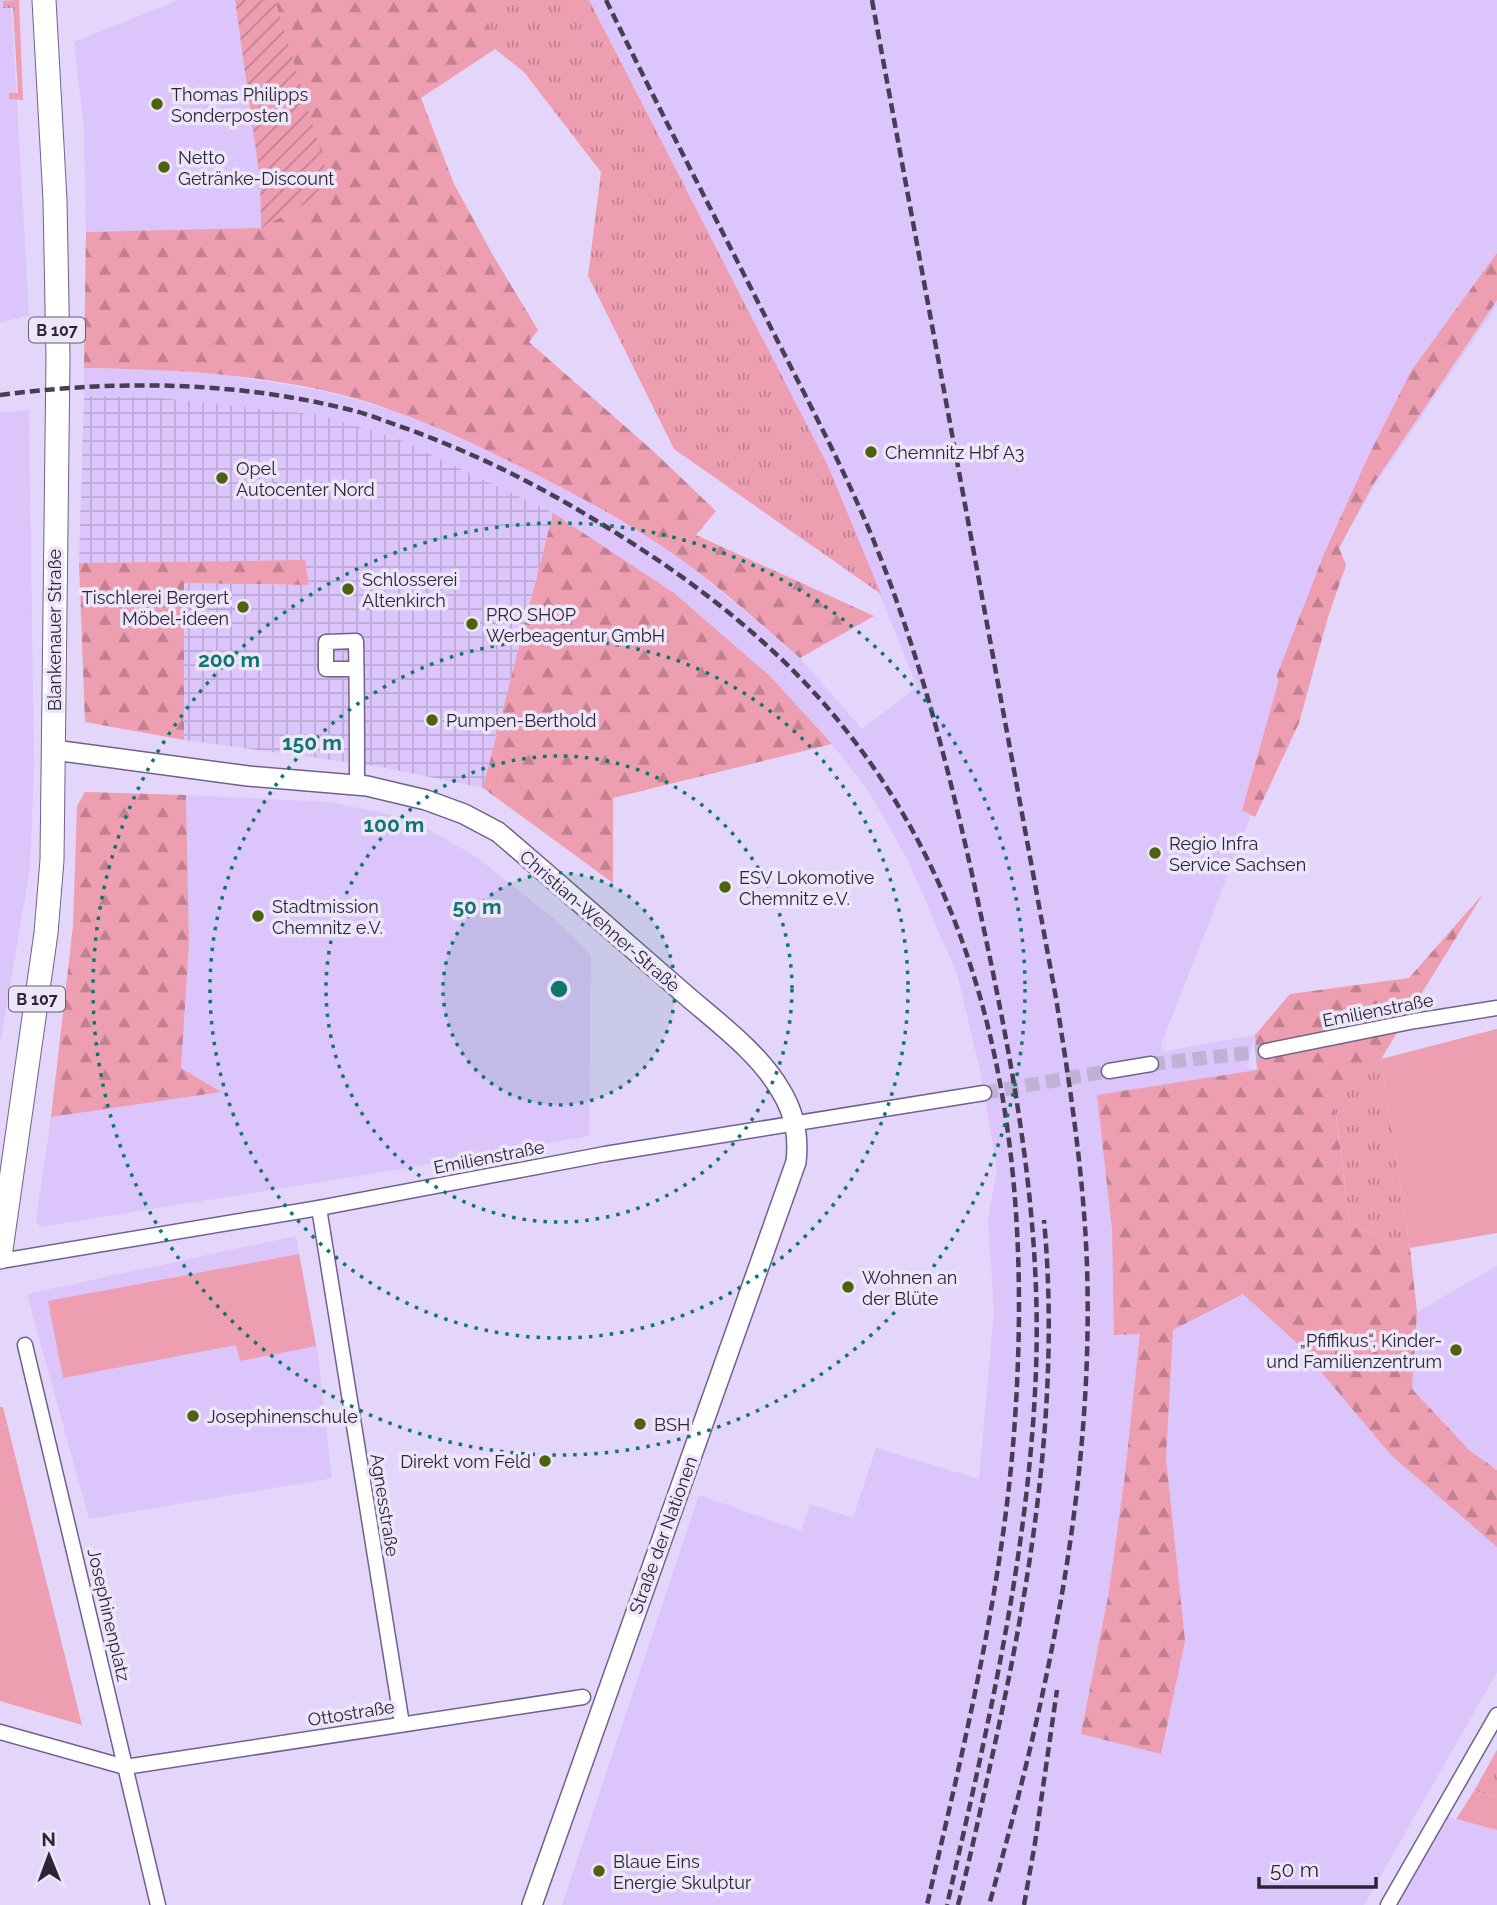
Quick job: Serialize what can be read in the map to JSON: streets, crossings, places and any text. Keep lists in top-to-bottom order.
{
  "streets": {
    "main road": [
      "B 107",
      "Blankenauer Straße",
      "Christian-Wehner-Straße",
      "Straße der Nationen"
    ],
    "street": [
      "Emilienstraße",
      "Agnesstraße",
      "Josephinenplatz",
      "Ottostraße"
    ]
  },
  "crossings": [
    ["Blankenauer Straße", "Christian-Wehner-Straße"],
    ["Blankenauer Straße", "Emilienstraße"],
    ["Christian-Wehner-Straße", "Emilienstraße"],
    ["Christian-Wehner-Straße", "Straße der Nationen"],
    ["Emilienstraße", "Agnesstraße"],
    ["Emilienstraße", "Straße der Nationen"],
    ["Agnesstraße", "Ottostraße"],
    ["Josephinenplatz", "Ottostraße"]
  ],
  "places": [
    "Thomas Philipps Sonderposten",
    "Netto Getränke-Discount",
    "Chemnitz Hbf A3",
    "Opel Autocenter Nord",
    "Schlosserei Altenkirch",
    "Tischlerei Bergert Möbel-ideen",
    "PRO SHOP Werbeagentur GmbH",
    "Pumpen-Berthold",
    "Regio Infra Service Sachsen",
    "ESV Lokomotive Chemnitz e.V.",
    "Stadtmission Chemnitz e.V.",
    "Wohnen an der Blüte",
    "„Pfiffikus“, Kinder- und Familienzentrum",
    "Josephinenschule",
    "BSH",
    "Direkt vom Feld",
    "Blaue Eins Energie Skulptur"
  ],
  "scale_bar": "50 m",
  "north": "top",
  "rings": [
    "200 m",
    "150 m",
    "100 m",
    "50 m"
  ]
}
